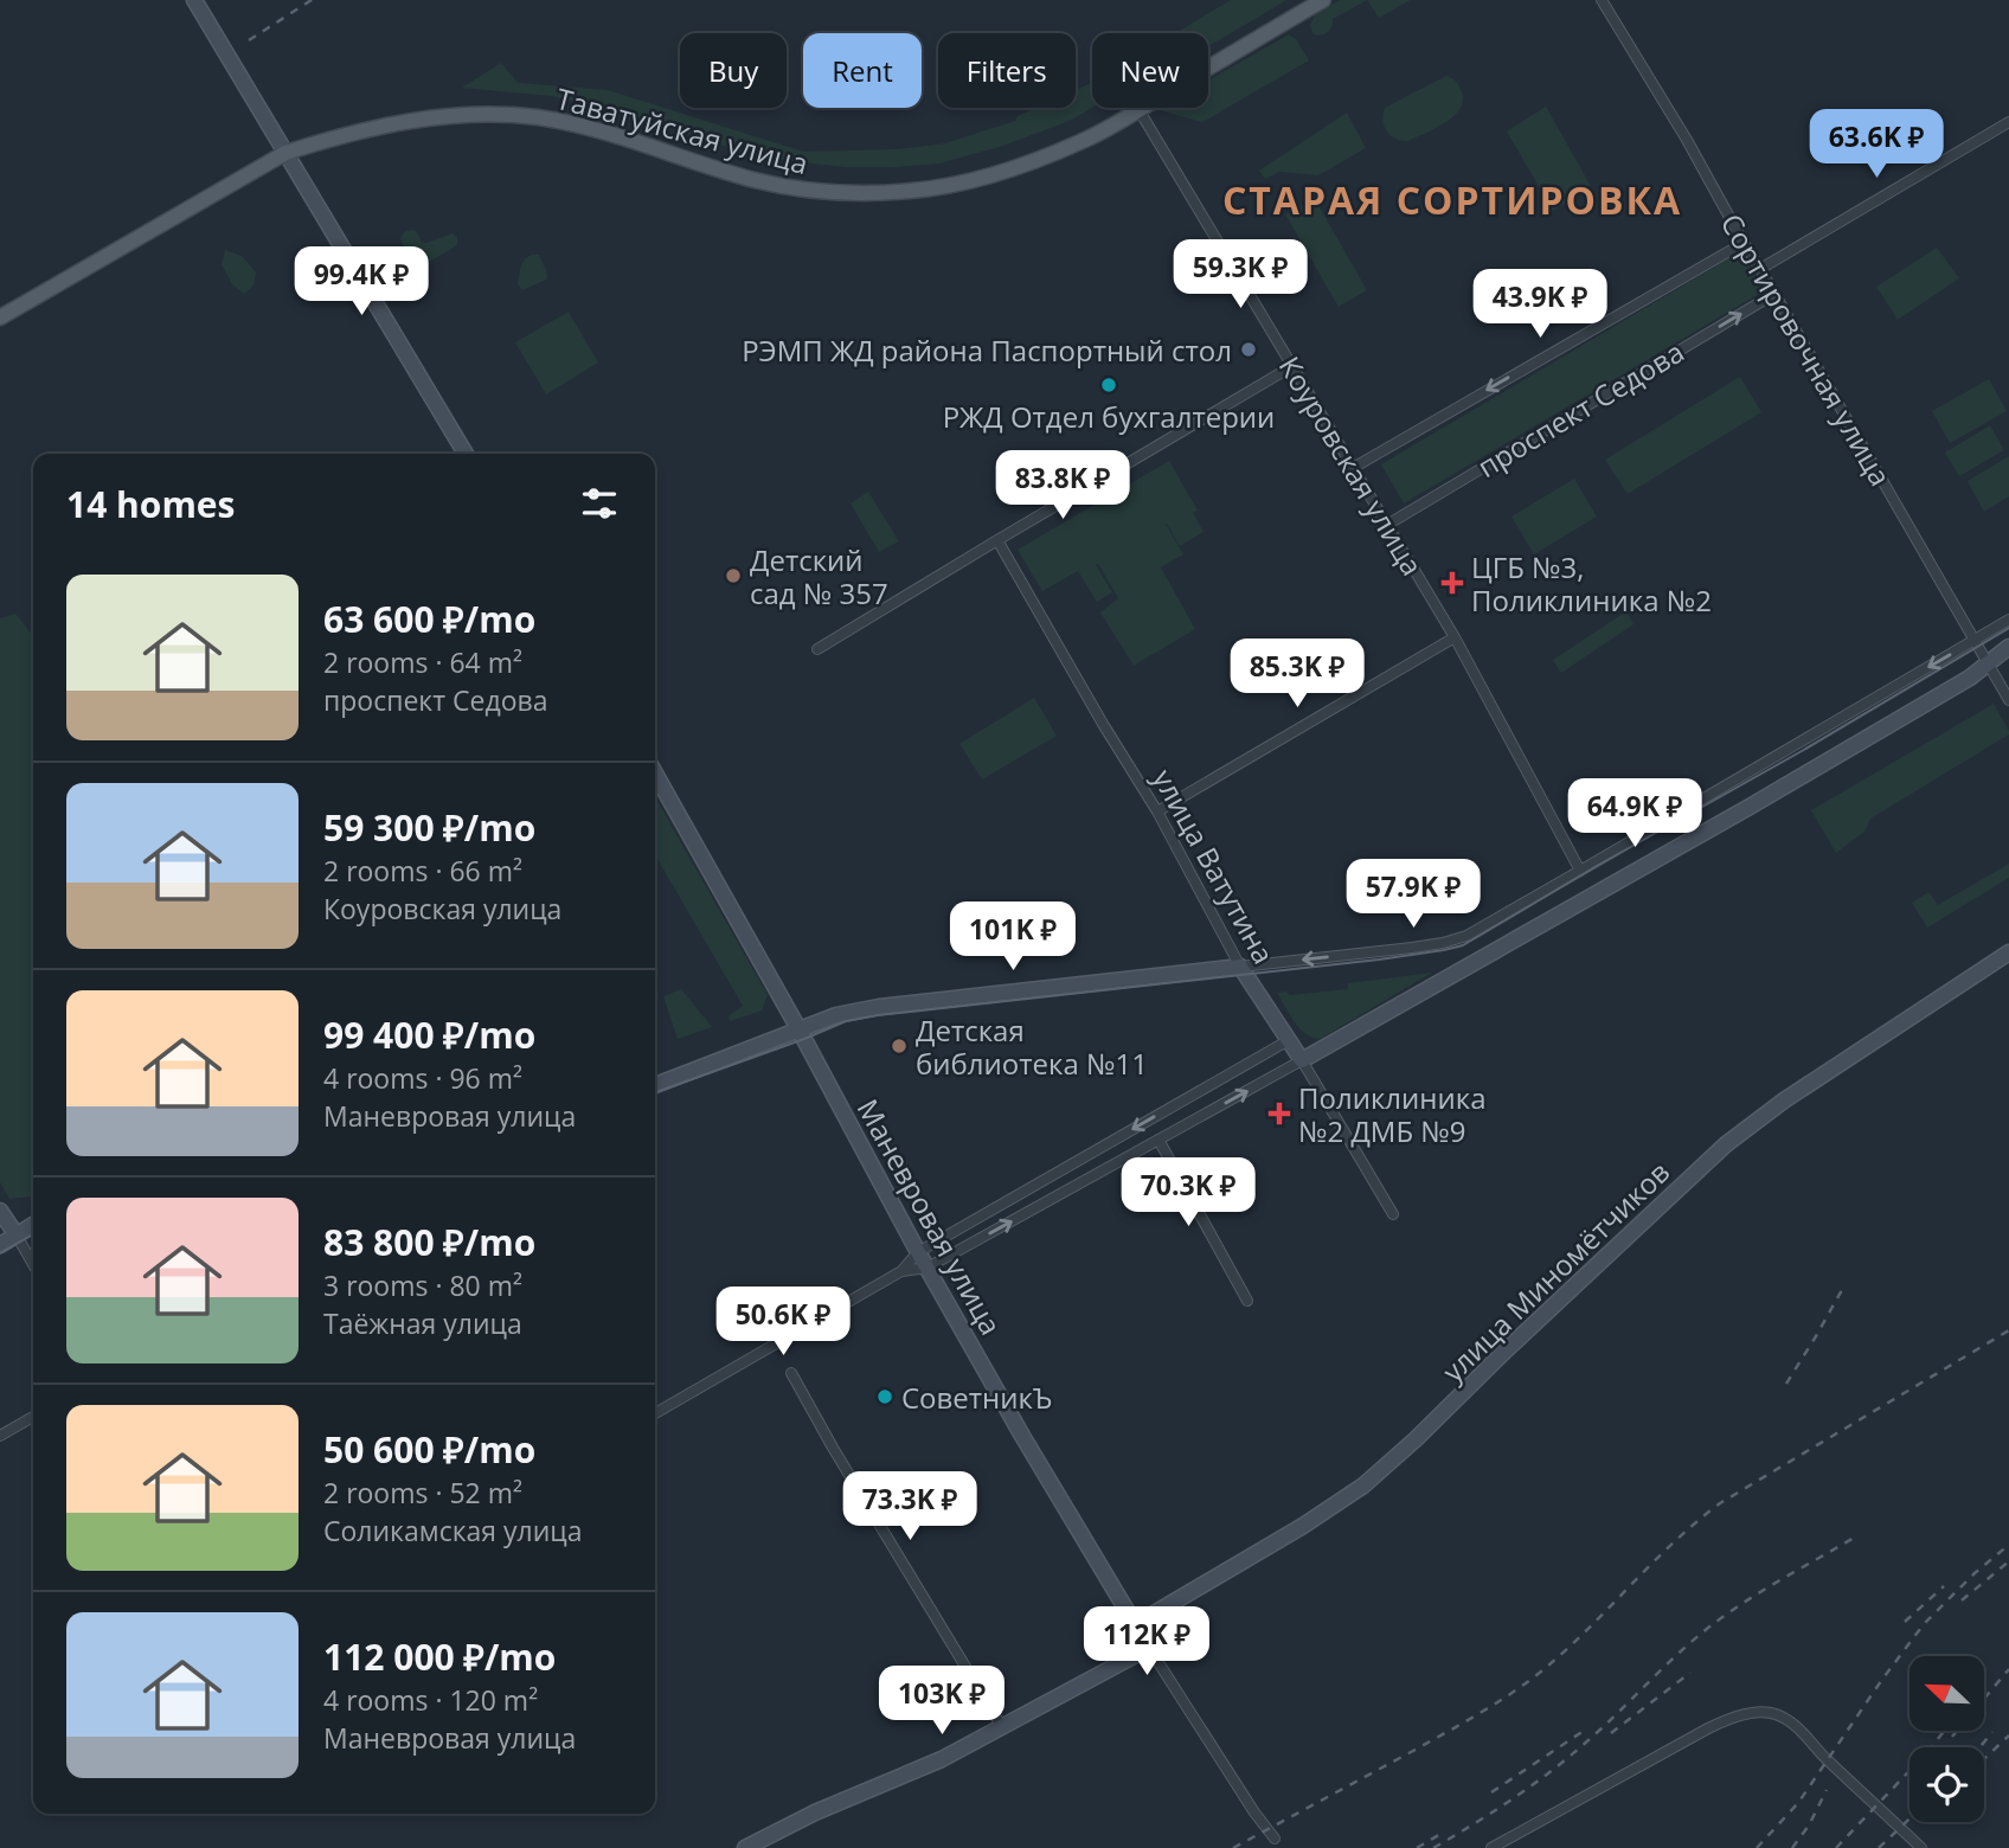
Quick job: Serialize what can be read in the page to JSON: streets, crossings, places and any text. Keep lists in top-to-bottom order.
{
  "streets": {
    "main road": ["Таватуйская улица"],
    "street": [
      "Сортировочная улица",
      "проспект Седова",
      "Коуровская улица",
      "улица Ватутина",
      "Маневровая улица",
      "улица Миномётчиков"
    ]
  },
  "crossings": [
    ["Таватуйская улица", "Коуровская улица"],
    ["Сортировочная улица", "проспект Седова"],
    ["проспект Седова", "Коуровская улица"],
    ["Маневровая улица", "улица Миномётчиков"]
  ],
  "districts": ["СТАРАЯ СОРТИРОВКА"],
  "places": {
    "other": [
      "РЭМП ЖД района Паспортный стол",
      "РЖД Отдел бухгалтерии",
      "Детский сад № 357",
      "Детская библиотека №11",
      "СоветникЪ"
    ],
    "health": ["ЦГБ №3, Поликлиника №2", "Поликлиника №2 ДМБ №9"]
  },
  "north": "top left",
  "page": {
    "chip": [
      "Buy",
      "Rent",
      "Filters",
      "New"
    ],
    "price": [
      "63.6K ₽",
      "59.3K ₽",
      "99.4K ₽",
      "43.9K ₽",
      "83.8K ₽",
      "85.3K ₽",
      "64.9K ₽",
      "57.9K ₽",
      "101K ₽",
      "70.3K ₽",
      "50.6K ₽",
      "73.3K ₽",
      "112K ₽",
      "103K ₽"
    ],
    "heading": "14 homes",
    "list": [
      {
        "name": "63 600 ₽/mo",
        "note": "2 rooms · 64 m² · проспект Седова"
      },
      {
        "name": "59 300 ₽/mo",
        "note": "2 rooms · 66 m² · Коуровская улица"
      },
      {
        "name": "99 400 ₽/mo",
        "note": "4 rooms · 96 m² · Маневровая улица"
      },
      {
        "name": "83 800 ₽/mo",
        "note": "3 rooms · 80 m² · Таёжная улица"
      },
      {
        "name": "50 600 ₽/mo",
        "note": "2 rooms · 52 m² · Соликамская улица"
      },
      {
        "name": "112 000 ₽/mo",
        "note": "4 rooms · 120 m² · Маневровая улица"
      }
    ]
  }
}
